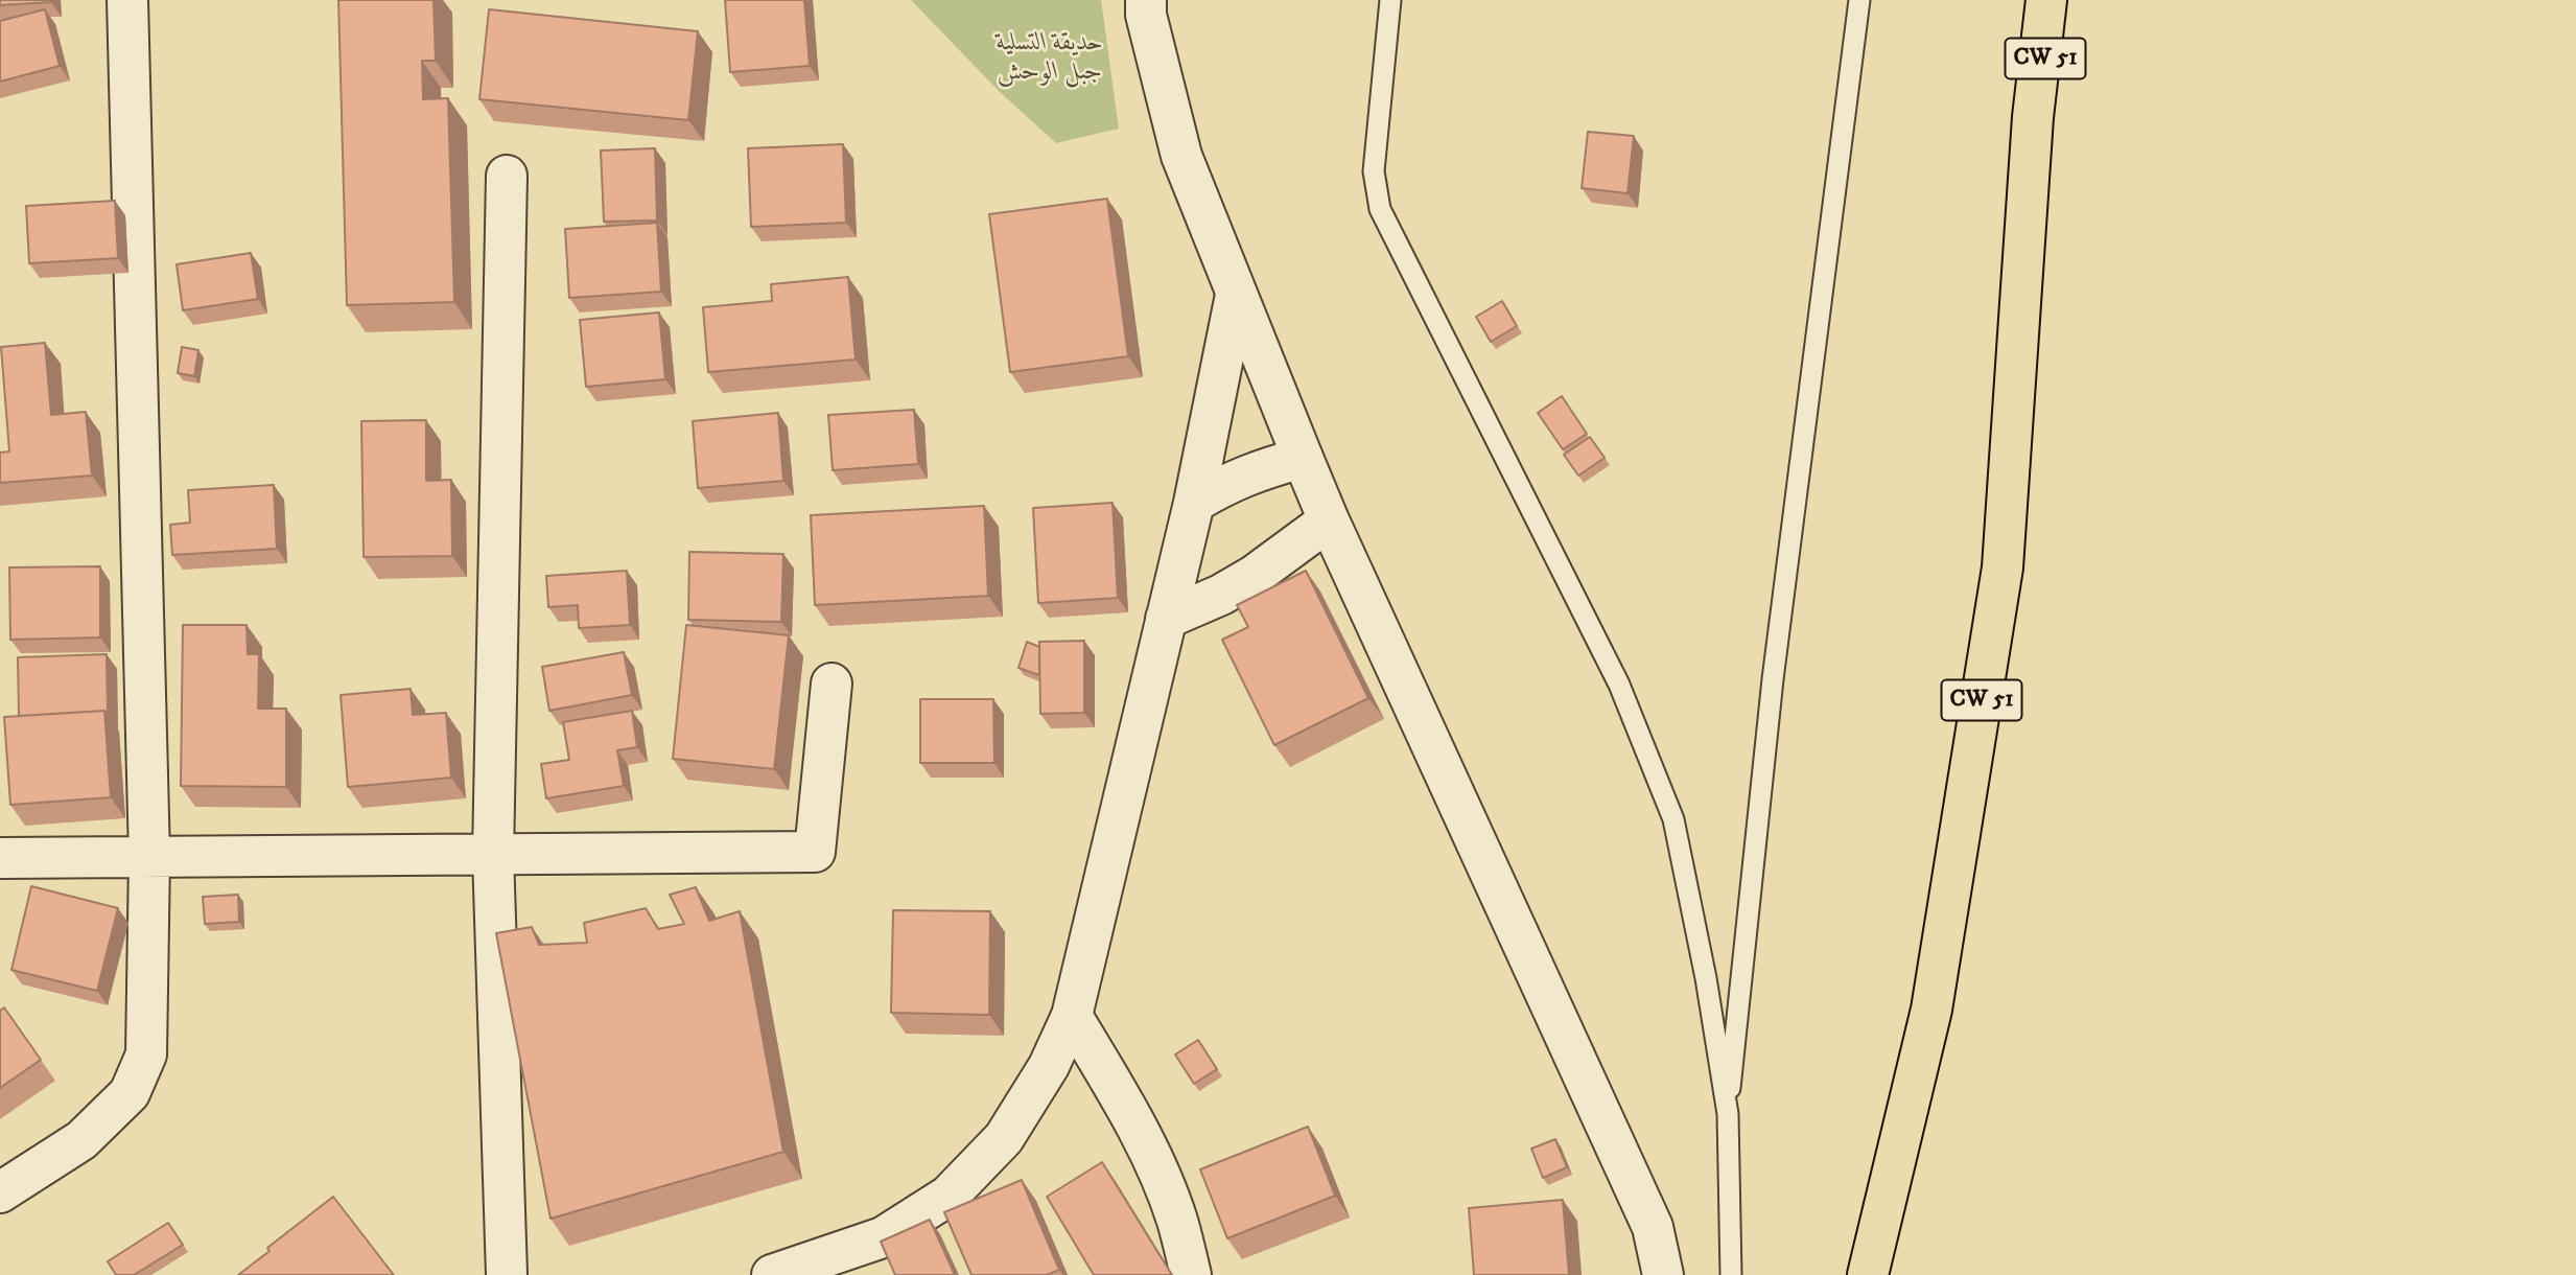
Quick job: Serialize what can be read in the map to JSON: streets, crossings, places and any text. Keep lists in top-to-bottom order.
{
  "streets": {
    "main road": ["CW 51"]
  },
  "parks": ["حديقة التسلية جبل الوحش"]
}
